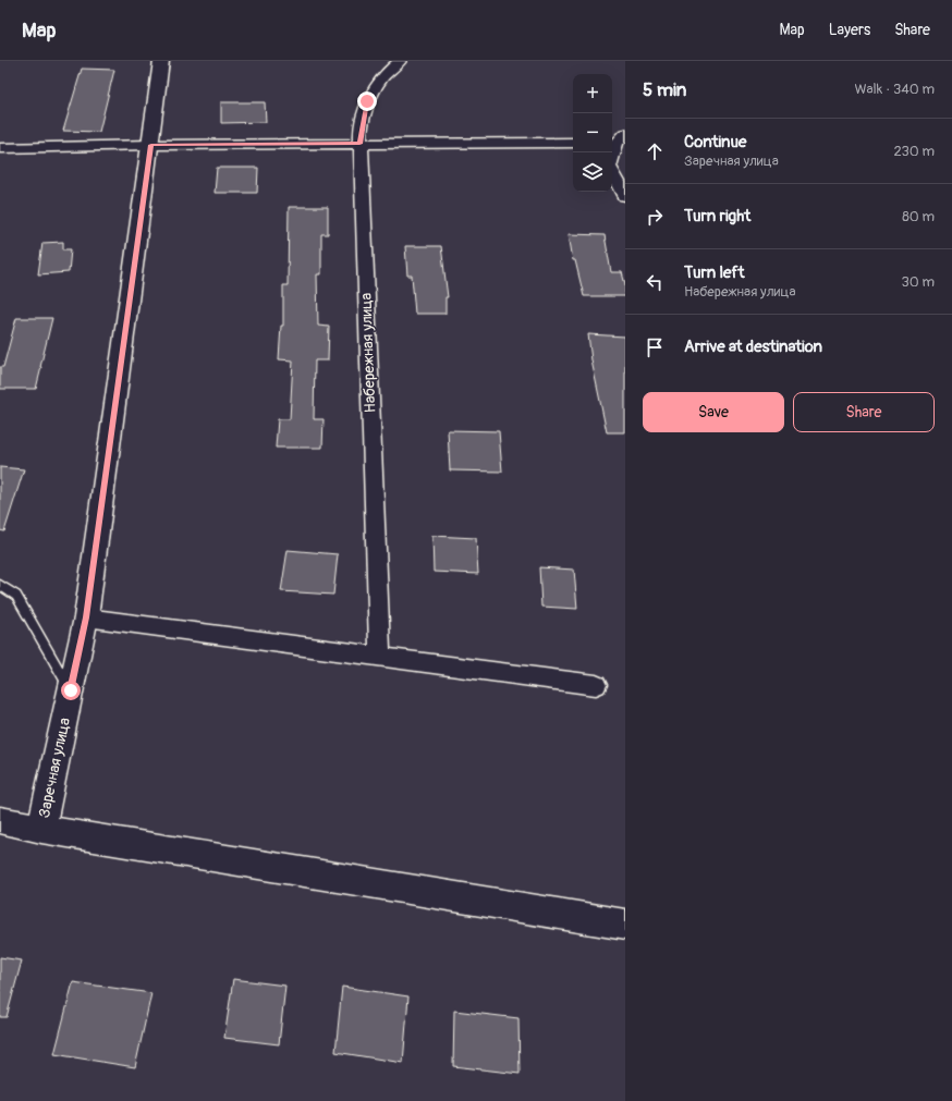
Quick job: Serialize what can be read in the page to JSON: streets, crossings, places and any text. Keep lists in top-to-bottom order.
{
  "streets": {
    "street": ["Набережная улица", "Заречная улица"]
  },
  "page": {
    "header": "Map",
    "nav": ["Map", "Layers", "Share"],
    "heading": ["5 min", "Walk · 340 m"],
    "map_buttons": ["+", "−"],
    "list": [
      ["Continue", "Заречная улица", "230 m"],
      ["Turn right", "80 m"],
      ["Turn left", "Набережная улица", "30 m"],
      "Arrive at destination"
    ],
    "buttons": ["Save", "Share"]
  }
}
